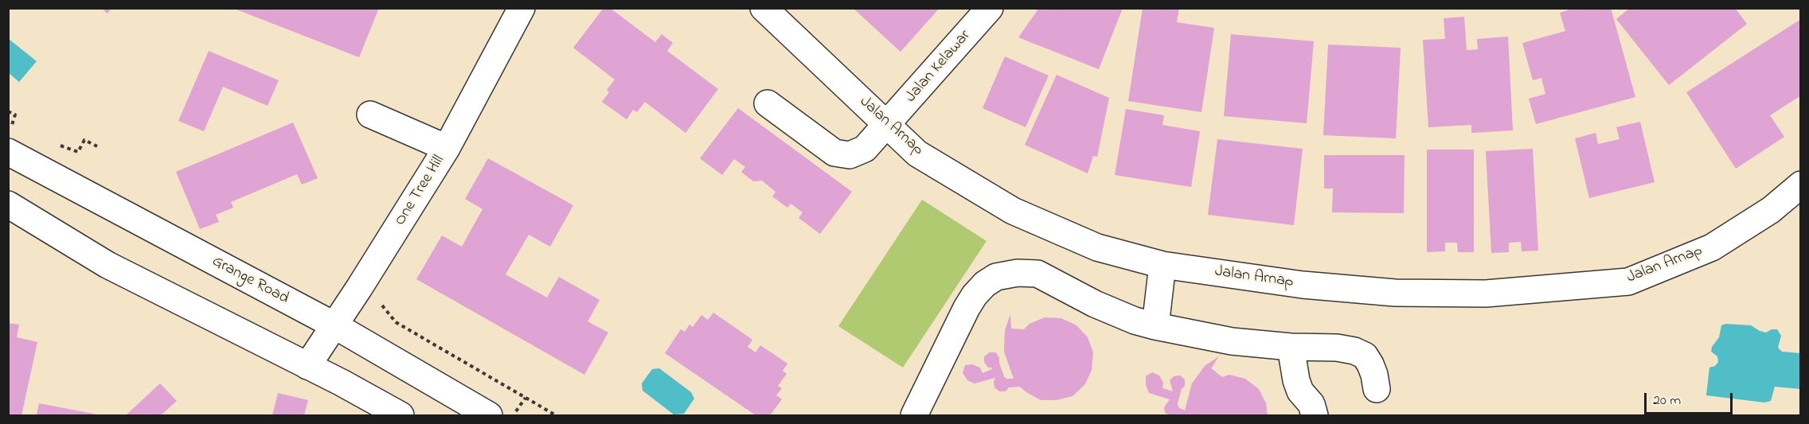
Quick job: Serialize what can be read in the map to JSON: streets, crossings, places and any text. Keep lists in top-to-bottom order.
{
  "streets": {
    "street": [
      "Jalan Kelawar",
      "Jalan Arnap",
      "One Tree Hill",
      "Grange Road"
    ]
  },
  "crossings": [
    ["Jalan Kelawar", "Jalan Arnap"],
    ["One Tree Hill", "Grange Road"]
  ],
  "scale_bar": "20 m"
}
